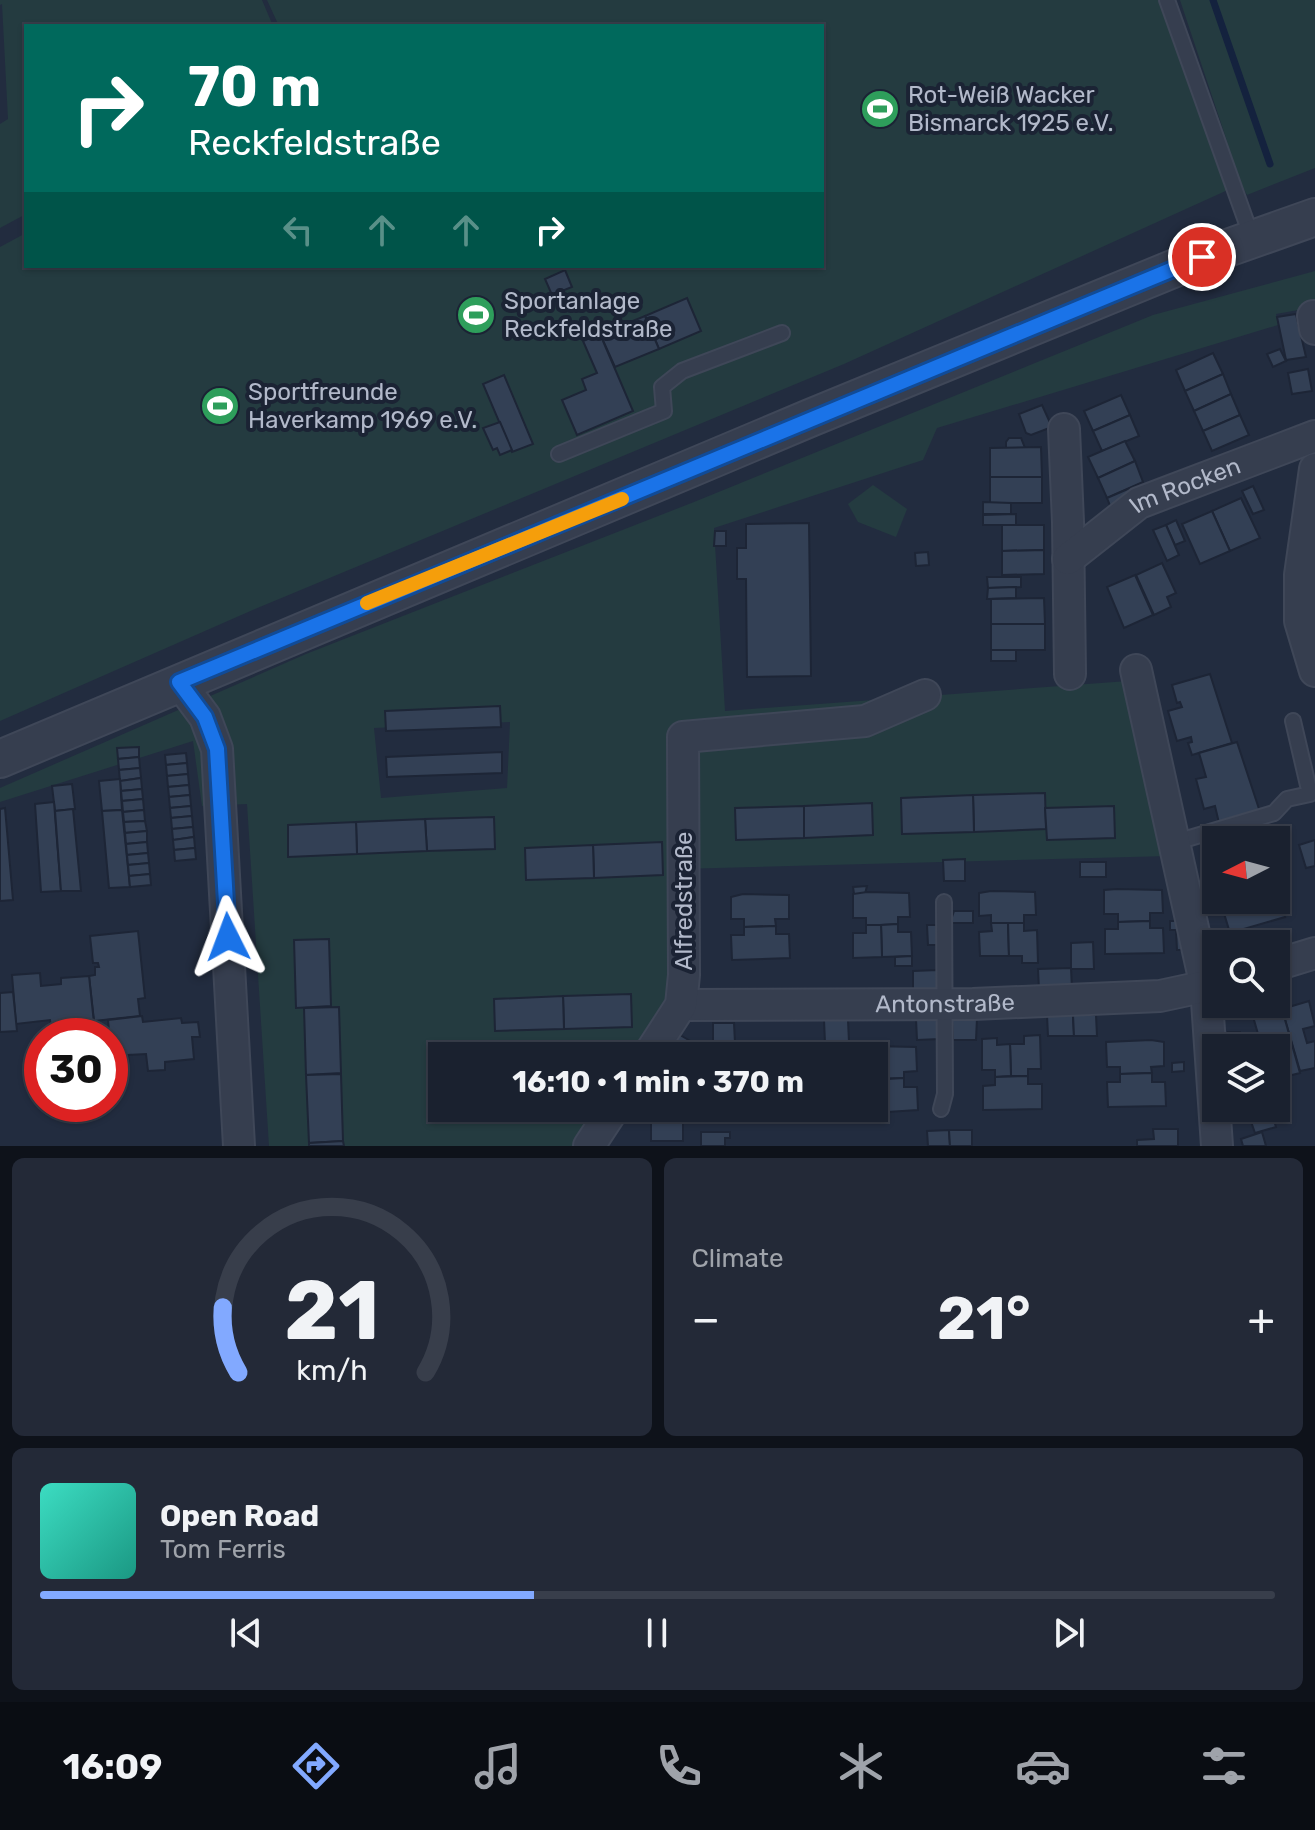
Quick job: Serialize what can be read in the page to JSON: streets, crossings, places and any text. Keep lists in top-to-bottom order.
{
  "streets": {
    "street": ["Im Rocken", "Alfredstraße", "Antonstraße"]
  },
  "crossings": [
    ["Alfredstraße", "Antonstraße"]
  ],
  "places": {
    "sports": ["Rot-Weiß Wacker Bismarck 1925 e.V.", "Sportanlage Reckfeldstraße", "Sportfreunde Haverkamp 1969 e.V."]
  },
  "north": "left",
  "page": {
    "turn": ["70 m", "Reckfeldstraße"],
    "limit": "30",
    "trip": "16:10 · 1 min · 370 m",
    "tile": "Climate",
    "heat": ["−", "21°", "+"],
    "song": ["Open Road", "Tom Ferris"],
    "tabs": "16:09",
    "gauge": ["21", "km/h"]
  }
}
